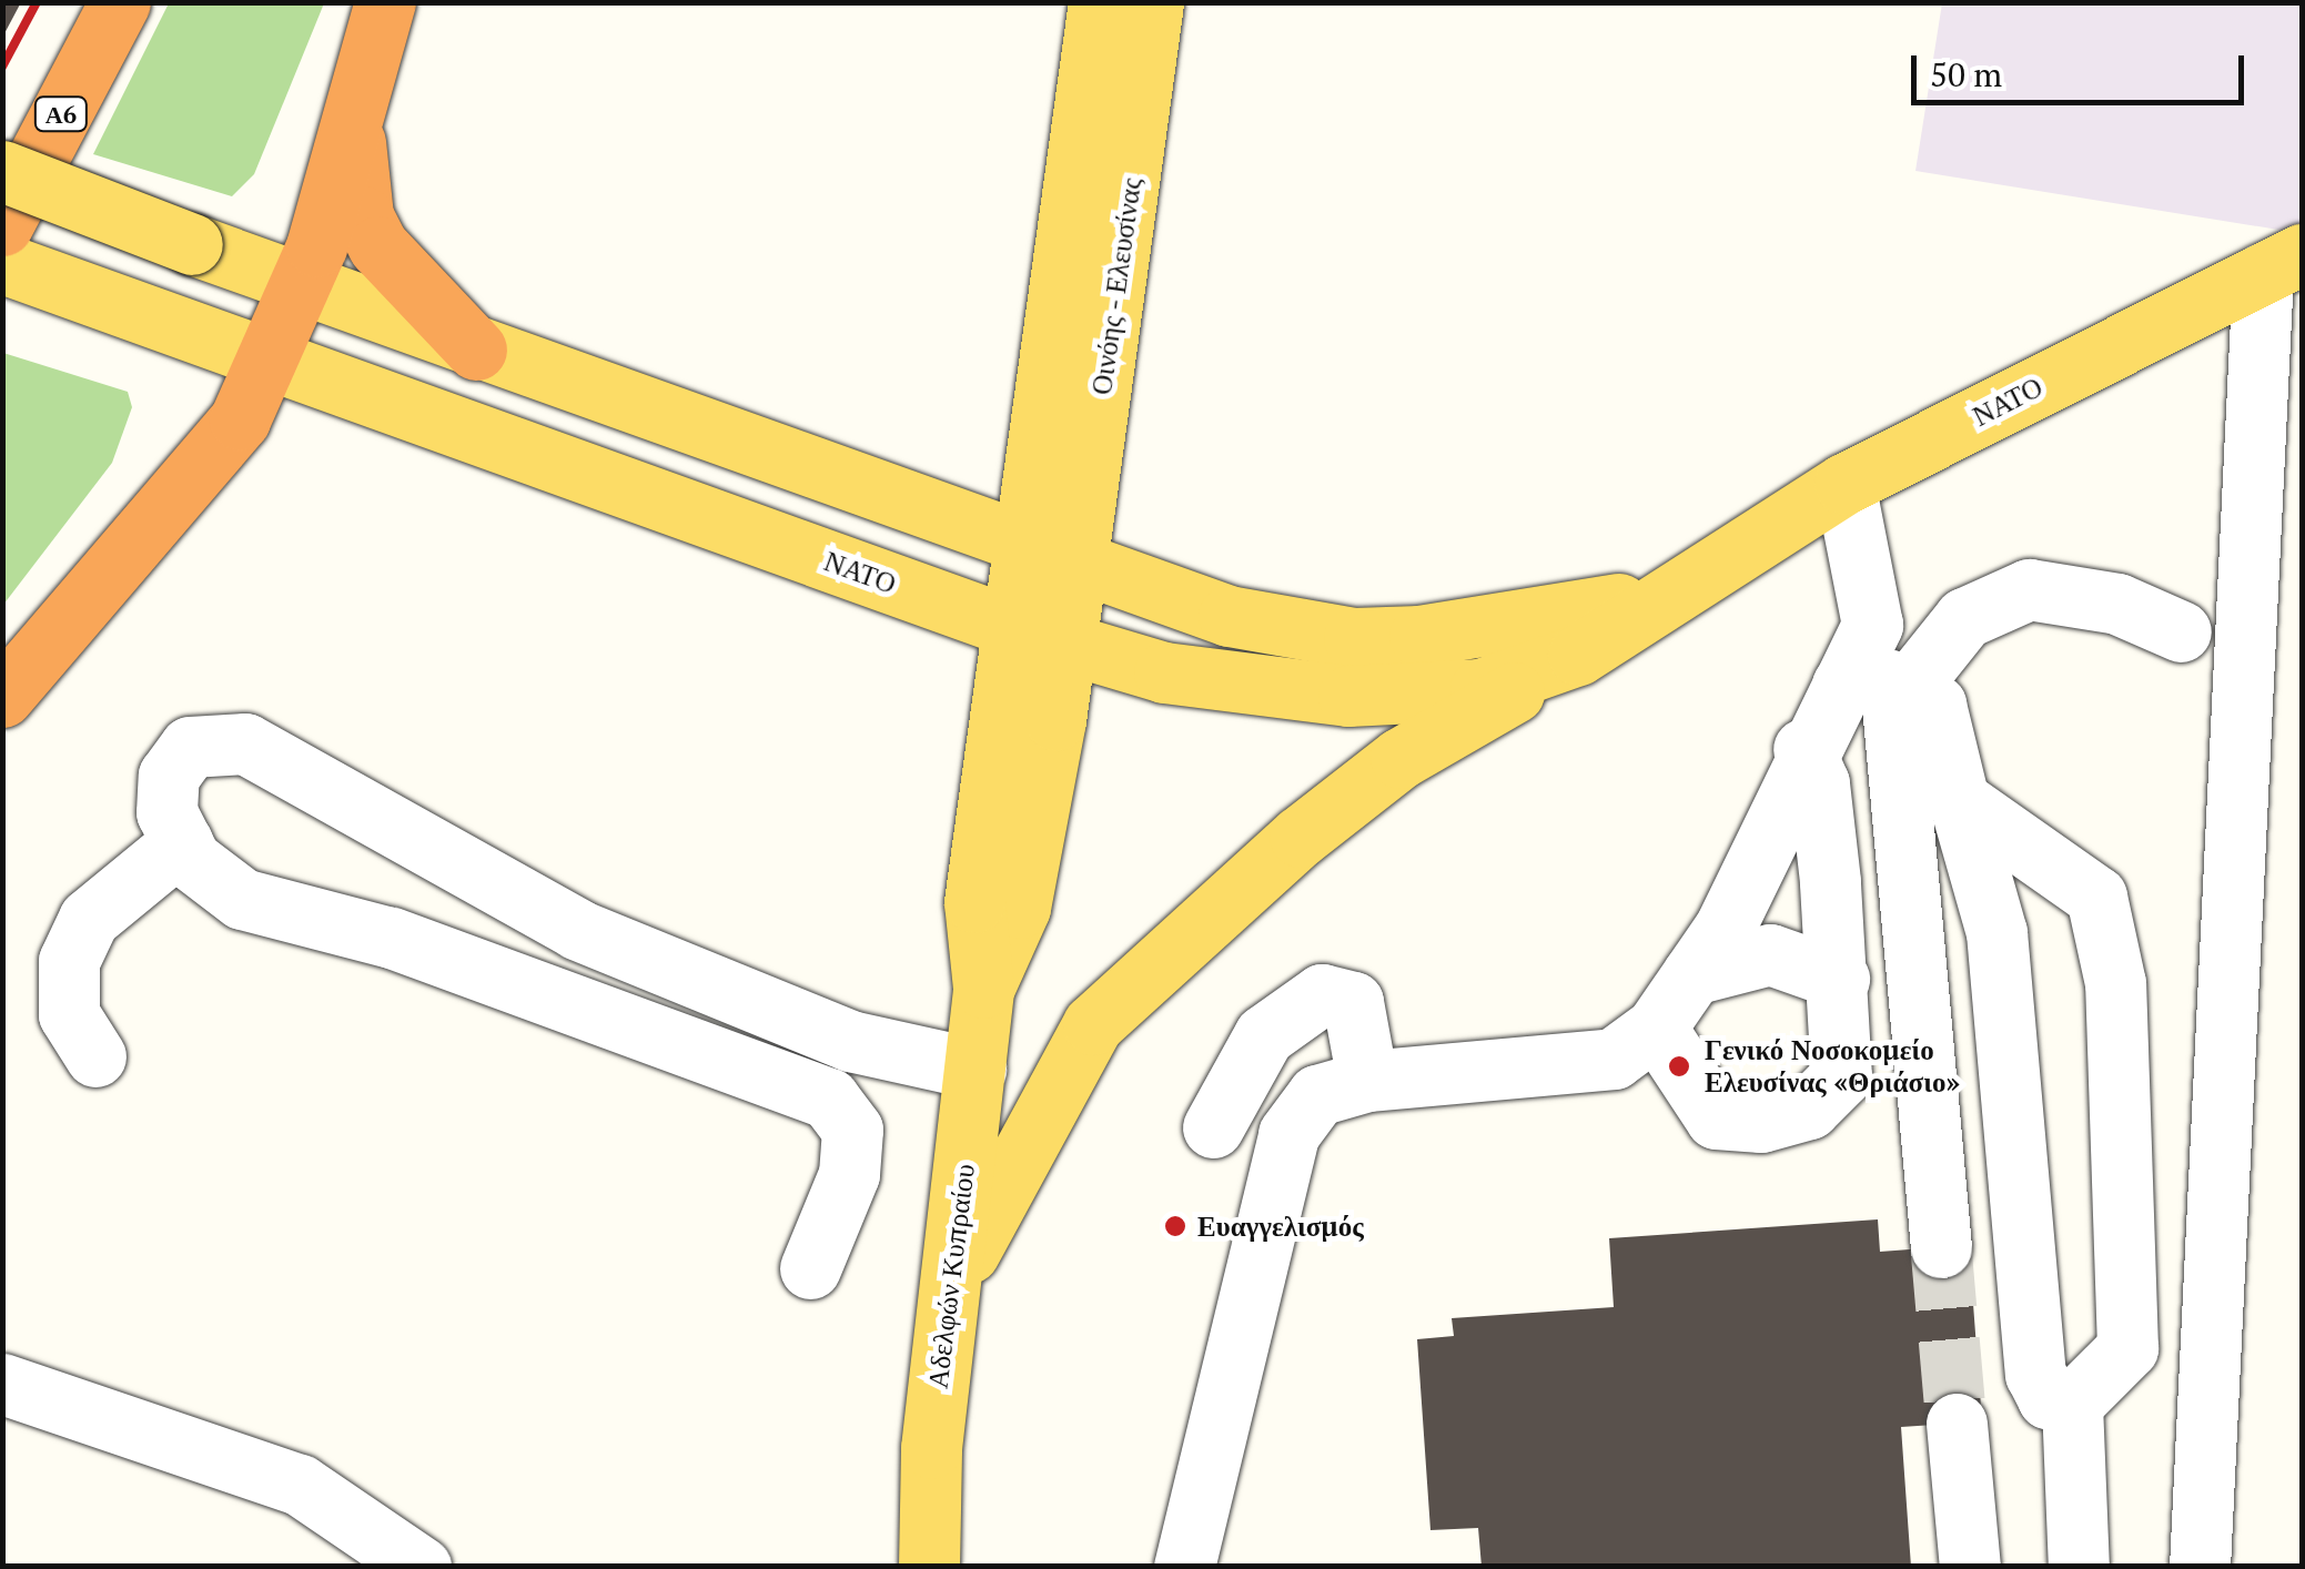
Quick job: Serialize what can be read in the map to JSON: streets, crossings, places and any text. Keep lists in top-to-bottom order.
{
  "streets": {
    "highway": ["Α6"],
    "main road": ["Οινόης - Ελευσίνας", "ΝΑΤΟ", "Αδελφών Κυπραίου"]
  },
  "crossings": [
    ["Οινόης - Ελευσίνας", "ΝΑΤΟ"],
    ["Οινόης - Ελευσίνας", "Αδελφών Κυπραίου"],
    ["ΝΑΤΟ", "Αδελφών Κυπραίου"]
  ],
  "places": ["Γενικό Νοσοκομείο Ελευσίνας «Θριάσιο»", "Ευαγγελισμός"],
  "scale_bar": "50 m"
}
